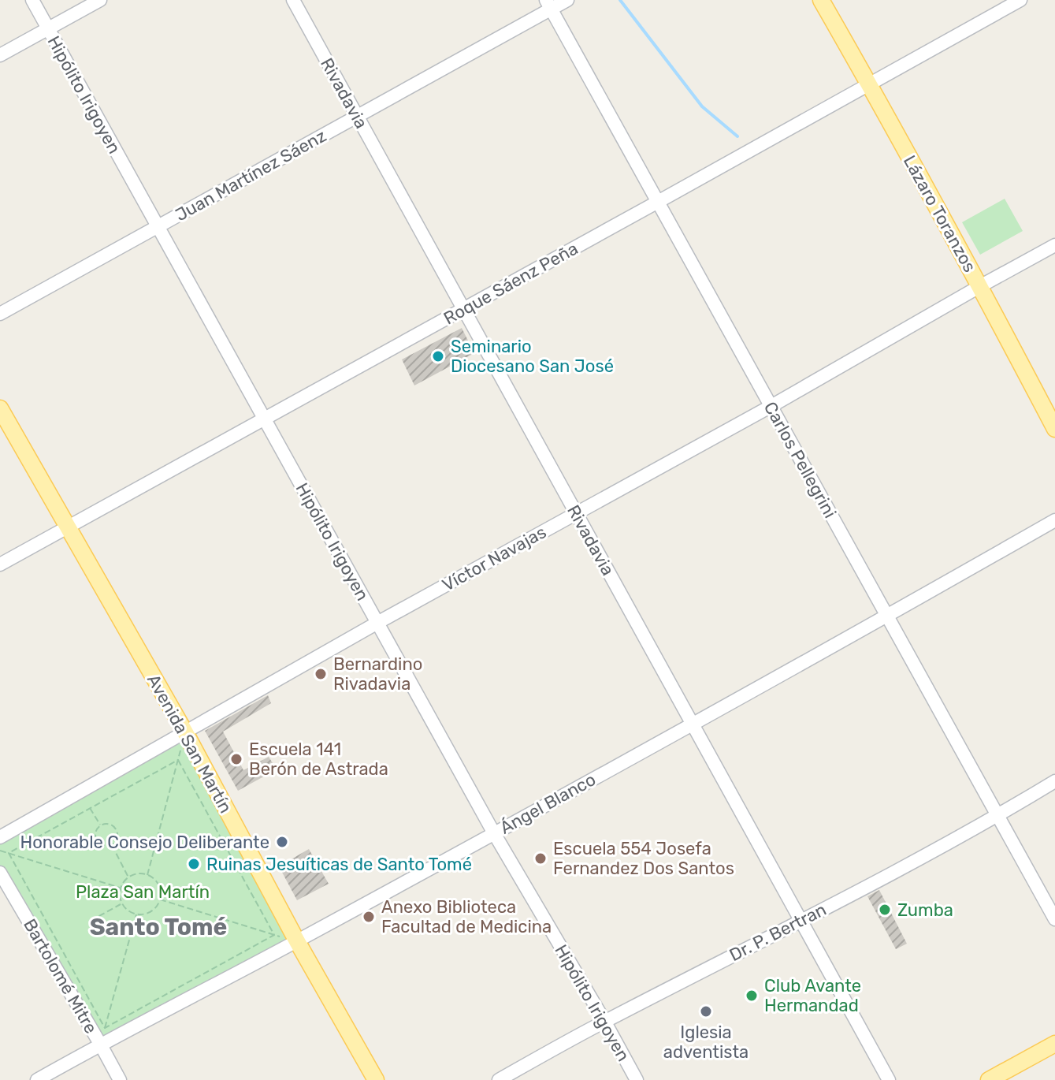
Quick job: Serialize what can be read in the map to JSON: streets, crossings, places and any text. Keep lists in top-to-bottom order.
{
  "streets": {
    "main road": ["Lázaro Toranzos", "Avenida San Martín"],
    "street": [
      "Rivadavia",
      "Hipólito Irigoyen",
      "Juan Martínez Sáenz",
      "Roque Sáenz Peña",
      "Carlos Pellegrini",
      "Víctor Navajas",
      "Ángel Blanco",
      "Dr. P. Bertran",
      "Bartolomé Mitre"
    ]
  },
  "crossings": [
    ["Rivadavia", "Juan Martínez Sáenz"],
    ["Rivadavia", "Roque Sáenz Peña"],
    ["Rivadavia", "Víctor Navajas"],
    ["Rivadavia", "Ángel Blanco"],
    ["Rivadavia", "Dr. P. Bertran"],
    ["Hipólito Irigoyen", "Juan Martínez Sáenz"],
    ["Hipólito Irigoyen", "Roque Sáenz Peña"],
    ["Hipólito Irigoyen", "Víctor Navajas"],
    ["Hipólito Irigoyen", "Ángel Blanco"],
    ["Hipólito Irigoyen", "Dr. P. Bertran"],
    ["Juan Martínez Sáenz", "Carlos Pellegrini"],
    ["Lázaro Toranzos", "Roque Sáenz Peña"],
    ["Lázaro Toranzos", "Víctor Navajas"],
    ["Roque Sáenz Peña", "Carlos Pellegrini"],
    ["Roque Sáenz Peña", "Avenida San Martín"],
    ["Carlos Pellegrini", "Víctor Navajas"],
    ["Carlos Pellegrini", "Ángel Blanco"],
    ["Carlos Pellegrini", "Dr. P. Bertran"],
    ["Víctor Navajas", "Avenida San Martín"],
    ["Avenida San Martín", "Ángel Blanco"],
    ["Ángel Blanco", "Bartolomé Mitre"]
  ],
  "districts": ["Santo Tomé"],
  "parks": ["Plaza San Martín"],
  "places": [
    "Seminario Diocesano San José",
    "Bernardino Rivadavia",
    "Escuela 141 Berón de Astrada",
    "Honorable Consejo Deliberante",
    "Escuela 554 Josefa Fernandez Dos Santos",
    "Ruinas Jesuíticas de Santo Tomé",
    "Zumba",
    "Anexo Biblioteca Facultad de Medicina",
    "Club Avante Hermandad",
    "Iglesia adventista"
  ]
}
